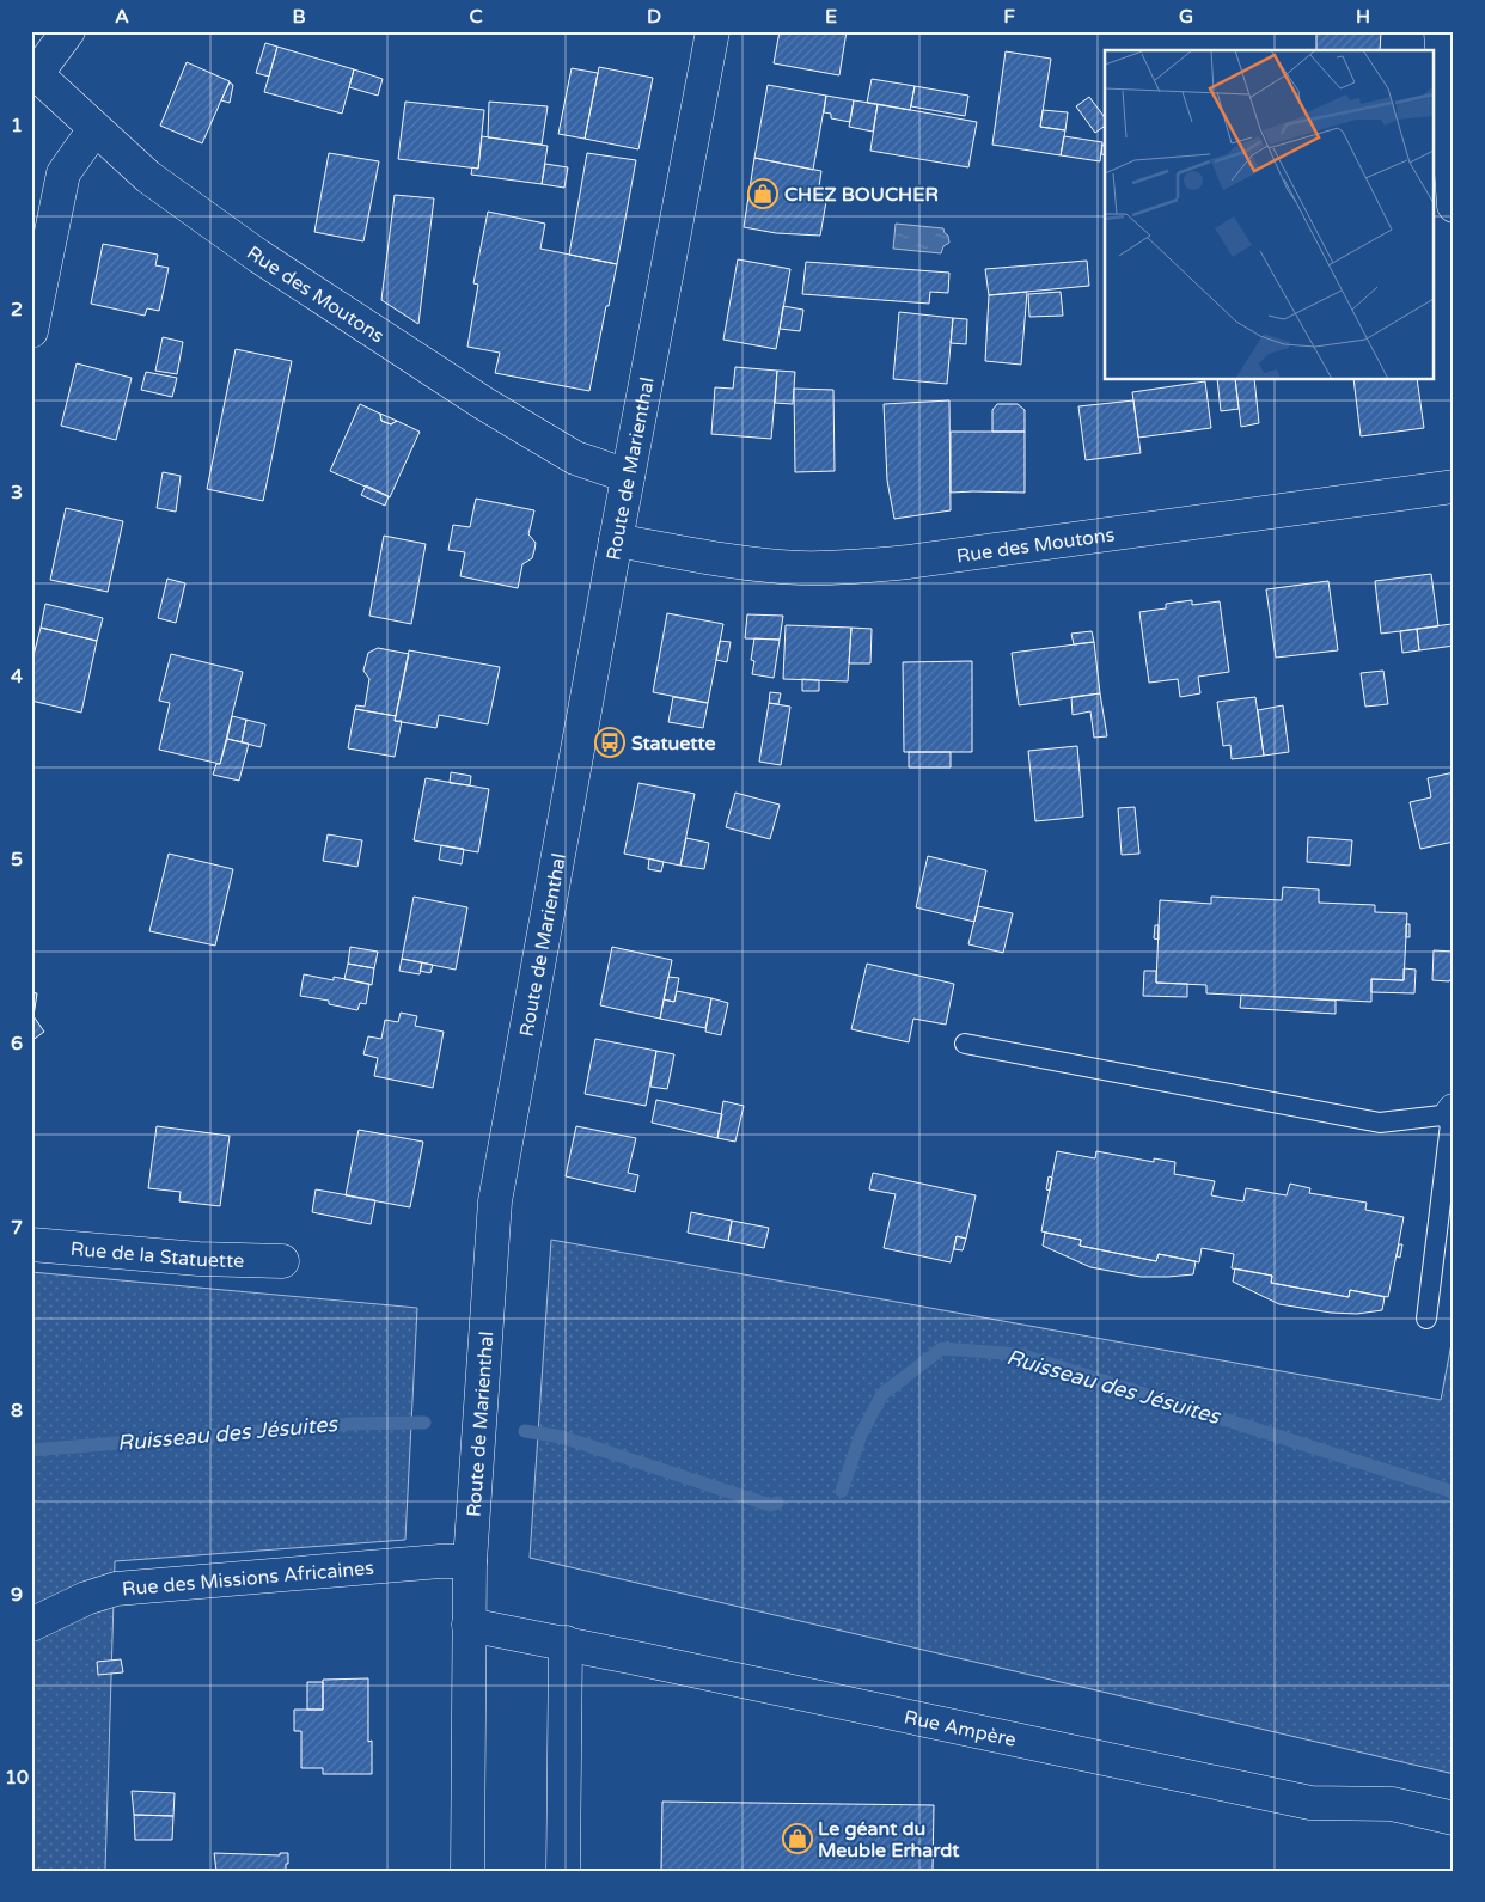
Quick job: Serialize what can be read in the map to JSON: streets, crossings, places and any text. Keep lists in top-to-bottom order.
{
  "streets": {
    "street": [
      "Rue des Moutons",
      "Route de Marienthal",
      "Rue de la Statuette",
      "Rue des Missions Africaines",
      "Rue Ampère"
    ]
  },
  "crossings": [
    ["Rue des Moutons", "Route de Marienthal"],
    ["Route de Marienthal", "Rue des Missions Africaines"],
    ["Route de Marienthal", "Rue Ampère"]
  ],
  "water": ["Ruisseau des Jésuites"],
  "places": {
    "shop": ["CHEZ BOUCHER", "Le géant du Meuble Erhardt"],
    "bus stop": ["Statuette"]
  },
  "grid": {
    "columns": [
      "A",
      "B",
      "C",
      "D",
      "E",
      "F",
      "G",
      "H"
    ],
    "rows": [
      "1",
      "2",
      "3",
      "4",
      "5",
      "6",
      "7",
      "8",
      "9",
      "10"
    ]
  }
}
